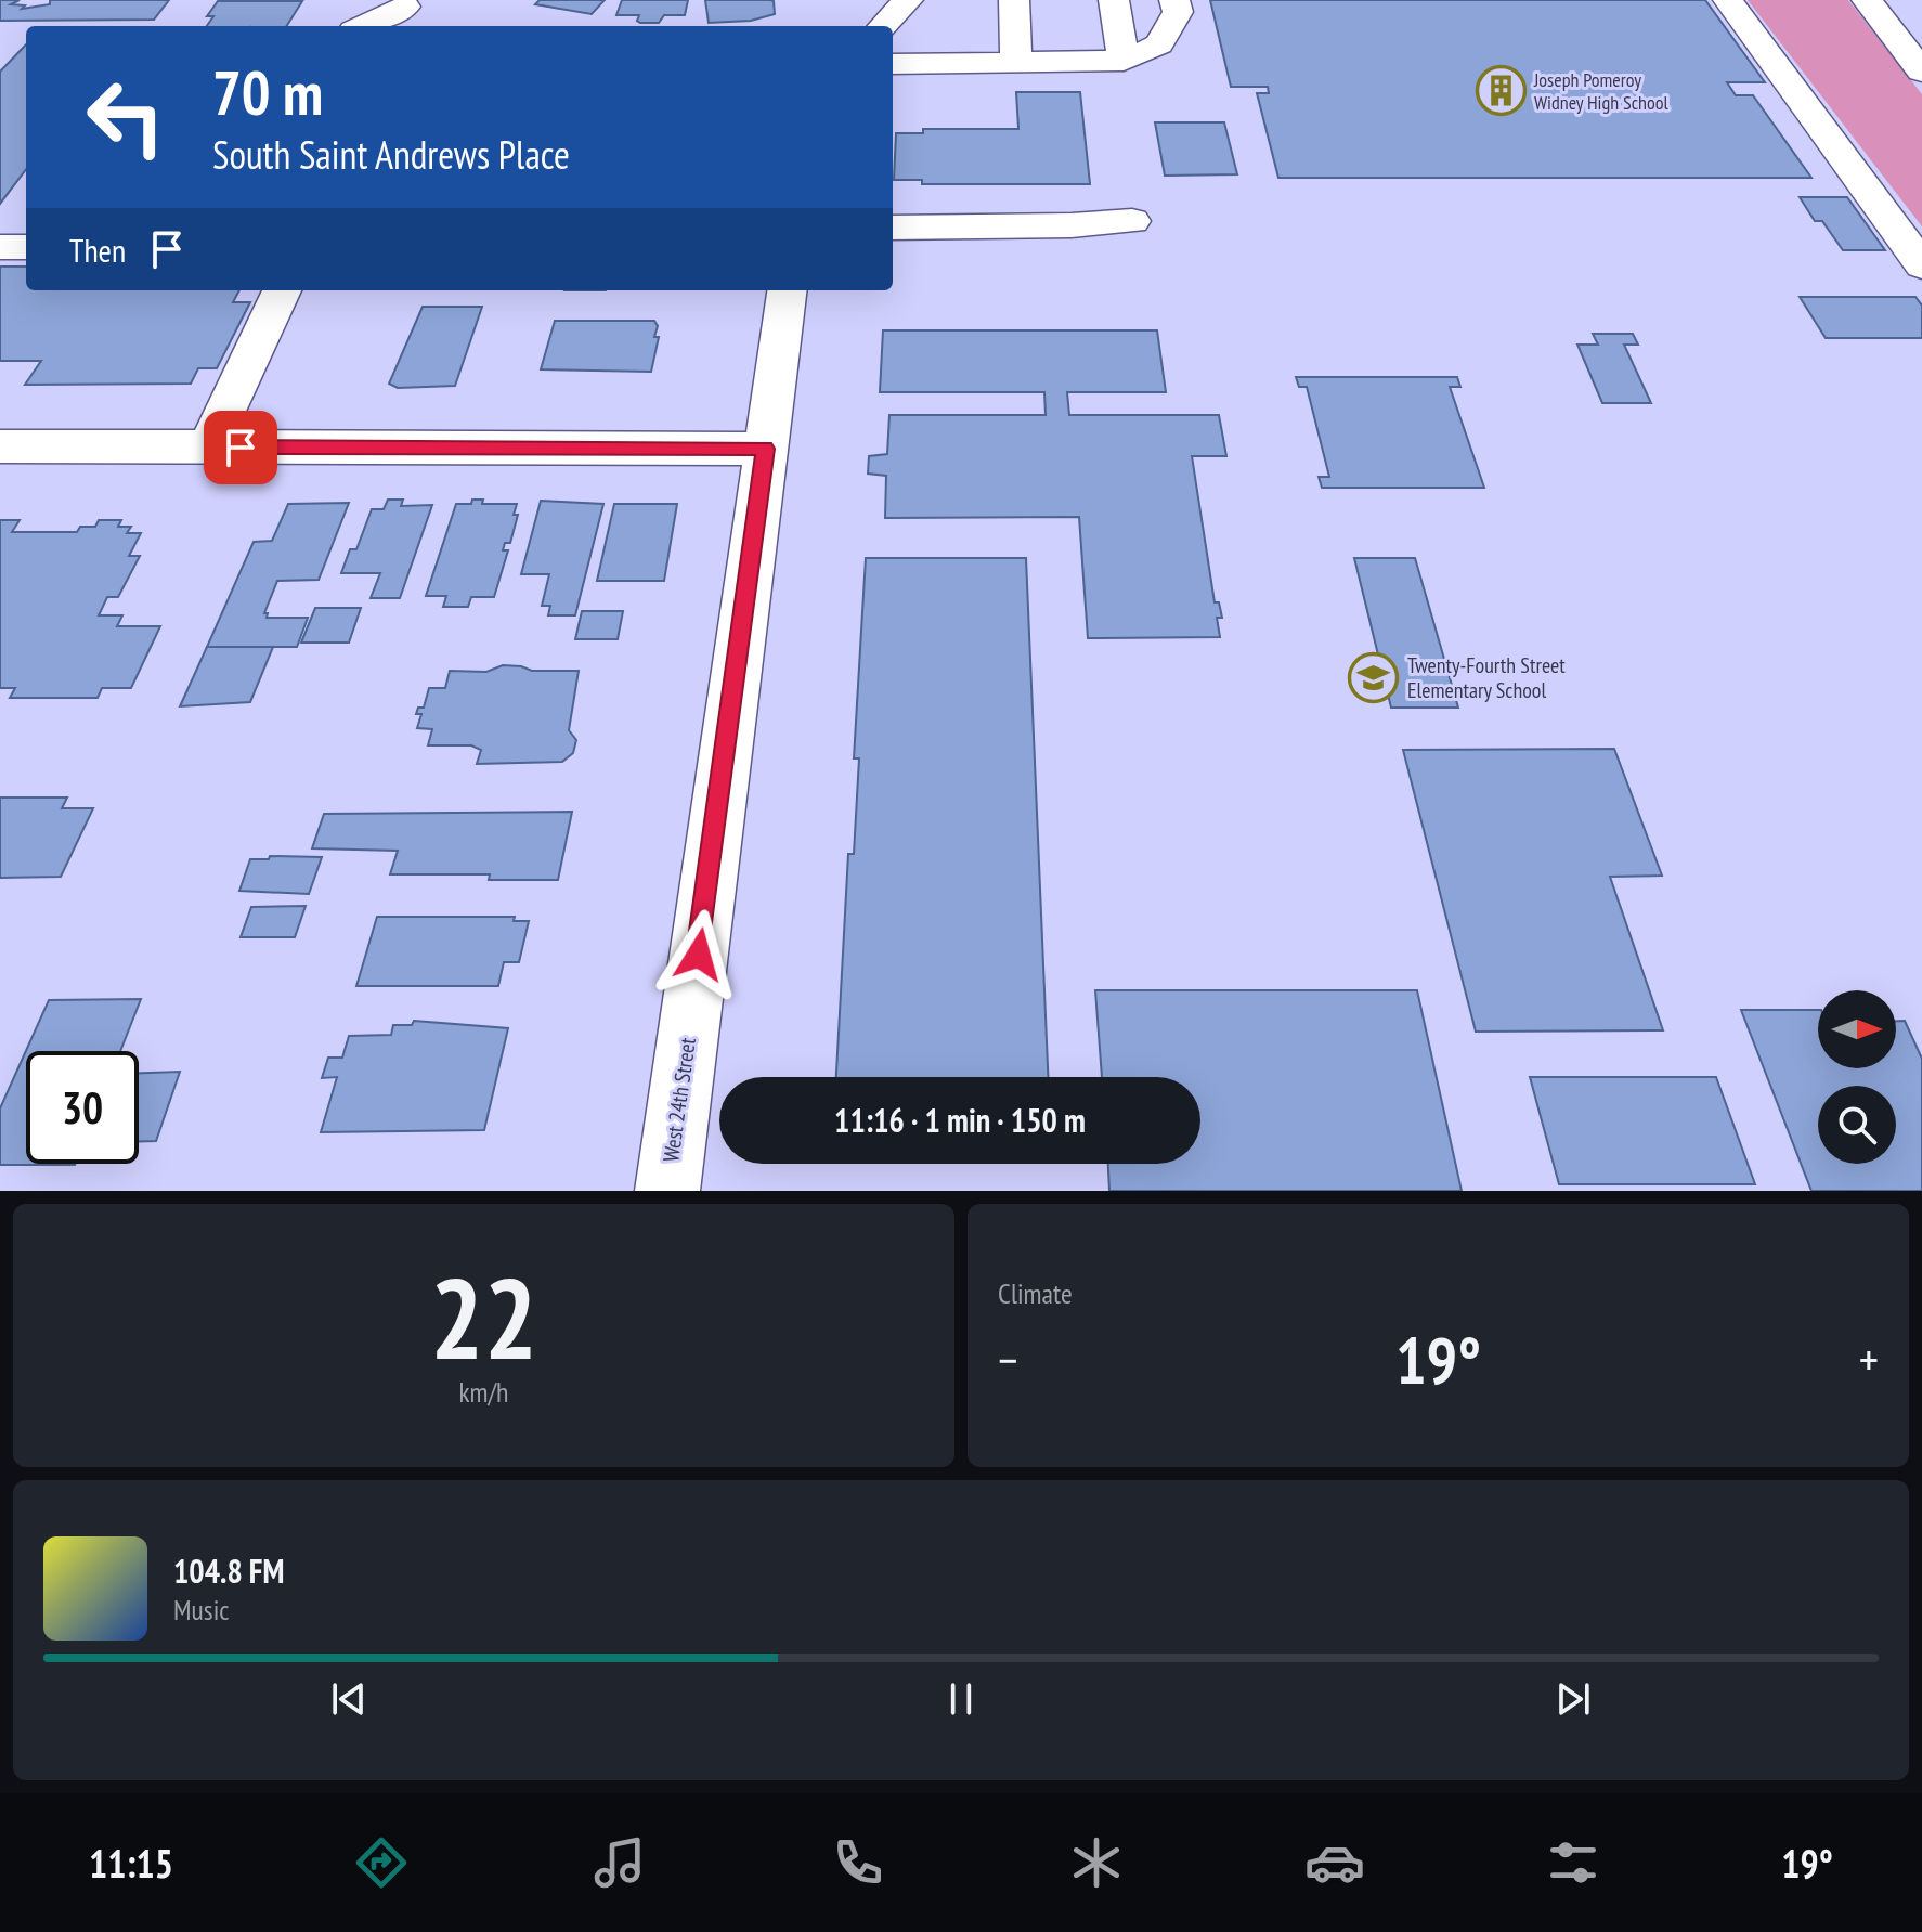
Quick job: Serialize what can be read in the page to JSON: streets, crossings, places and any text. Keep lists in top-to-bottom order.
{
  "streets": {
    "main road": ["West 24th Street"]
  },
  "places": {
    "building": ["Joseph Pomeroy Widney High School"],
    "school or university": ["Twenty-Fourth Street Elementary School"]
  },
  "north": "right",
  "page": {
    "turn": ["70 m", "South Saint Andrews Place"],
    "then": "Then",
    "limit": "30",
    "trip": "11:16 · 1 min · 150 m",
    "tile": [
      ["22", "km/h"],
      "Climate"
    ],
    "heat": ["−", "19°", "+"],
    "song": ["104.8 FM", "Music"],
    "tabs": ["11:15", "19°"]
  }
}
